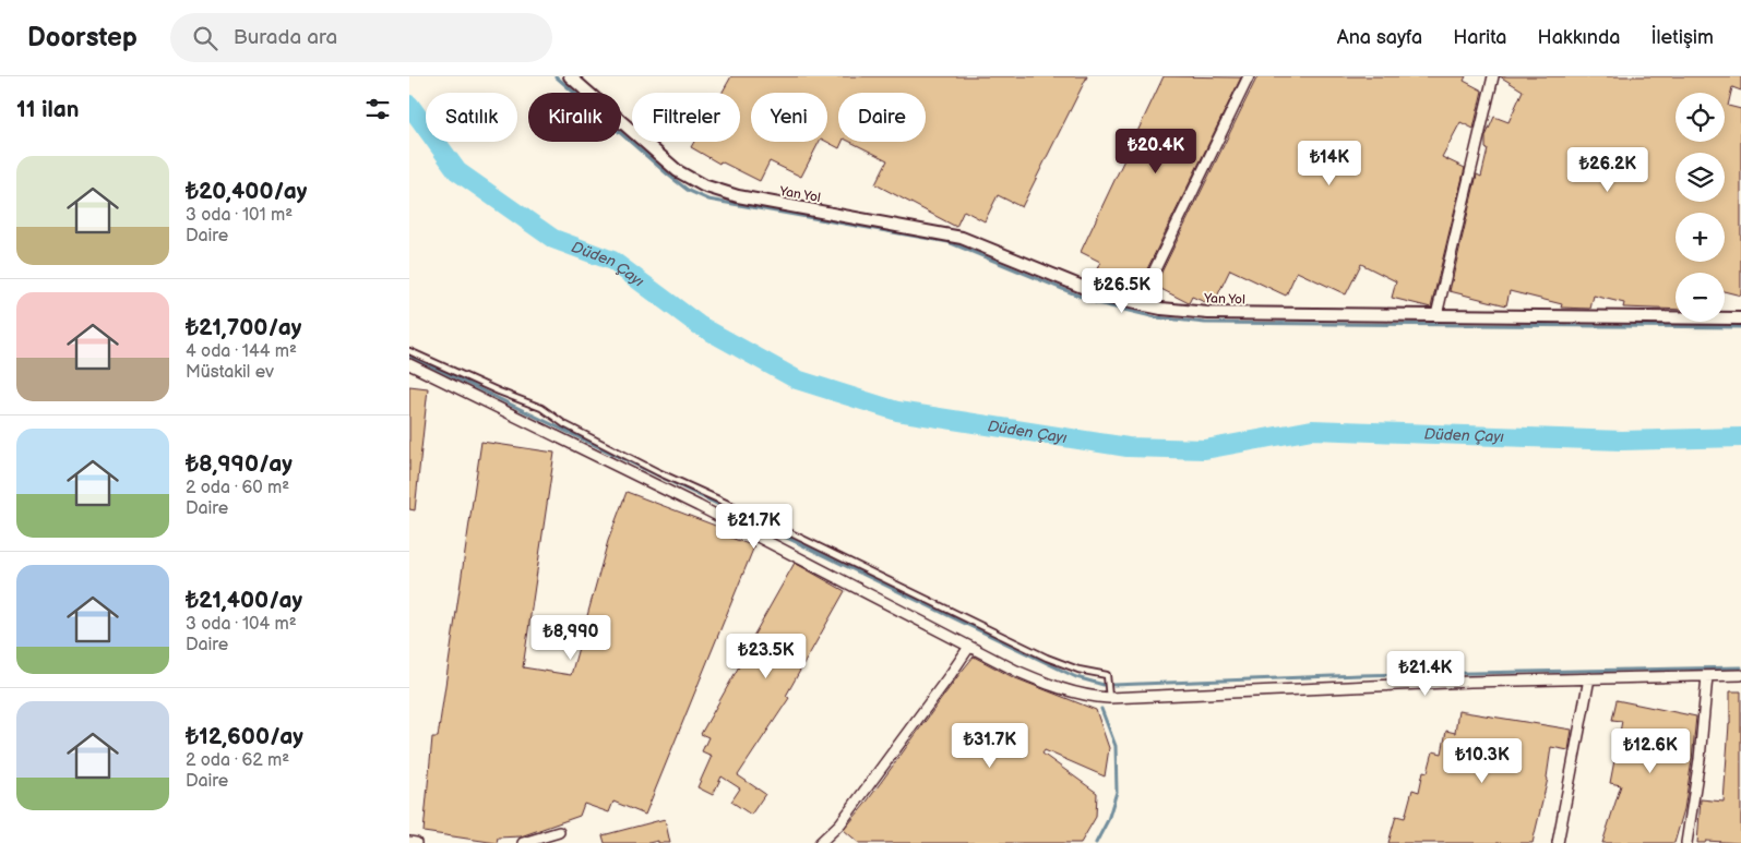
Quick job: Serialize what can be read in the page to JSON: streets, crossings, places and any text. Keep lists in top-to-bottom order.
{
  "streets": {
    "street": ["Yan Yol"]
  },
  "water": ["Düden Çayı"],
  "page": {
    "header": "Doorstep",
    "search": "Burada ara",
    "nav": [
      "Ana sayfa",
      "Harita",
      "Hakkında",
      "İletişim"
    ],
    "heading": "11 ilan",
    "map_buttons": ["+", "−"],
    "chip": [
      "Satılık",
      "Kiralık",
      "Filtreler",
      "Yeni",
      "Daire"
    ],
    "price": [
      "₺20.4K",
      "₺14K",
      "₺26.2K",
      "₺26.5K",
      "₺21.7K",
      "₺8,990",
      "₺23.5K",
      "₺21.4K",
      "₺31.7K",
      "₺12.6K",
      "₺10.3K"
    ],
    "list": [
      {
        "name": "₺20,400/ay",
        "note": "3 oda · 101 m² · Daire"
      },
      {
        "name": "₺21,700/ay",
        "note": "4 oda · 144 m² · Müstakil ev"
      },
      {
        "name": "₺8,990/ay",
        "note": "2 oda · 60 m² · Daire"
      },
      {
        "name": "₺21,400/ay",
        "note": "3 oda · 104 m² · Daire"
      },
      {
        "name": "₺12,600/ay",
        "note": "2 oda · 62 m² · Daire"
      }
    ]
  }
}
